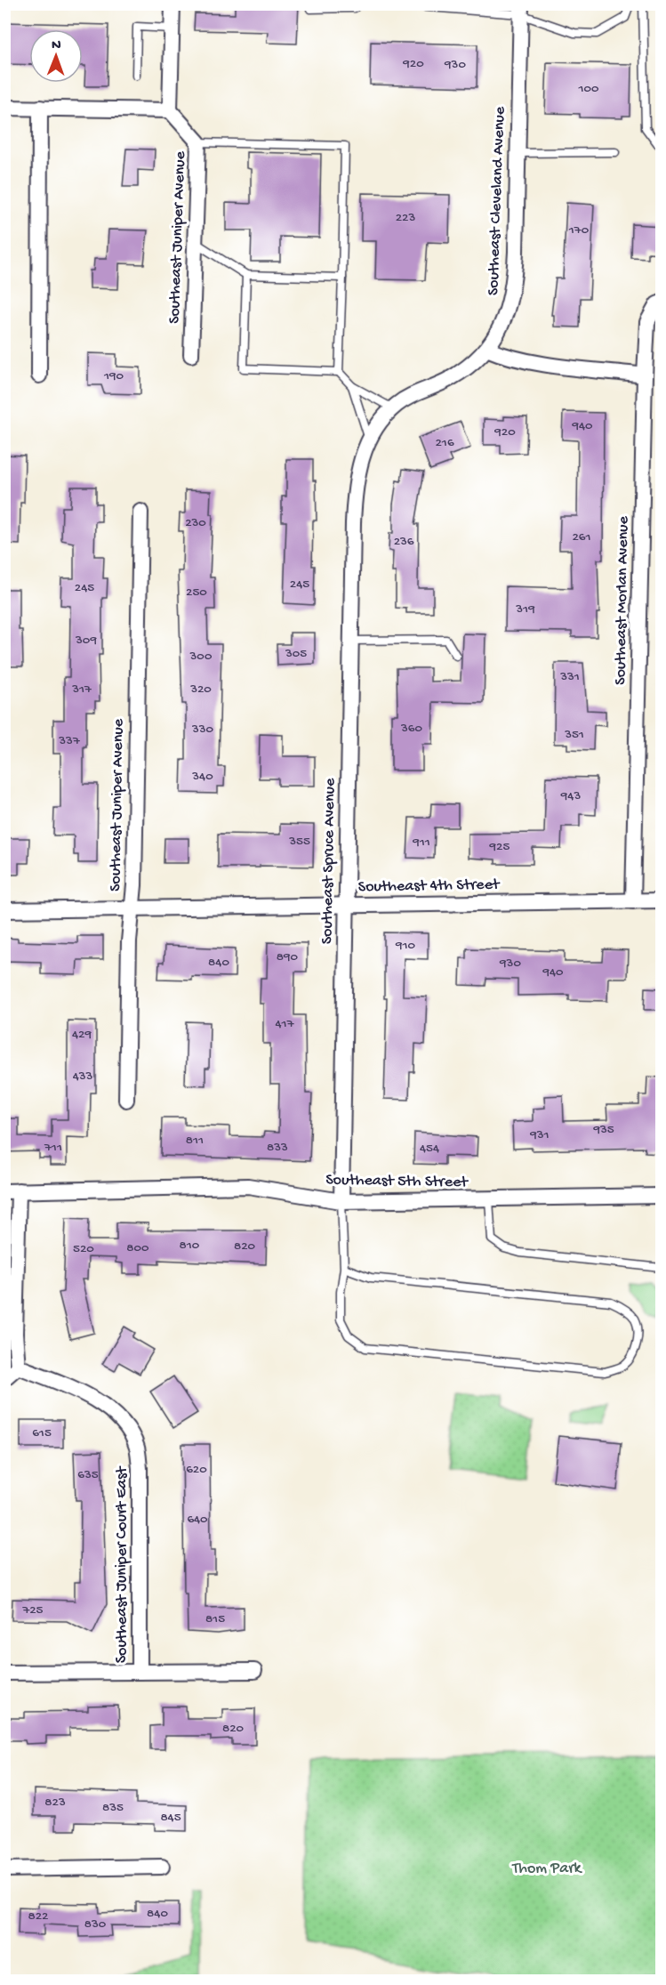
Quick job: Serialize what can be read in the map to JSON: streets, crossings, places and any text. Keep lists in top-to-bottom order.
{
  "streets": {
    "street": [
      "Southeast Cleveland Avenue",
      "Southeast Juniper Avenue",
      "Southeast Morlan Avenue",
      "Southeast Spruce Avenue",
      "Southeast 4th Street",
      "Southeast 5th Street",
      "Southeast Juniper Court East"
    ]
  },
  "crossings": [
    ["Southeast Cleveland Avenue", "Southeast Spruce Avenue"],
    ["Southeast Juniper Avenue", "Southeast 4th Street"],
    ["Southeast Morlan Avenue", "Southeast 4th Street"],
    ["Southeast Spruce Avenue", "Southeast 4th Street"],
    ["Southeast Spruce Avenue", "Southeast 5th Street"]
  ],
  "parks": ["Thom Park"],
  "house_numbers": [
    "920",
    "930",
    "100",
    "223",
    "170",
    "190",
    "940",
    "920",
    "216",
    "230",
    "261",
    "236",
    "245",
    "245",
    "250",
    "319",
    "309",
    "305",
    "300",
    "331",
    "317",
    "320",
    "360",
    "330",
    "351",
    "337",
    "340",
    "943",
    "355",
    "911",
    "925",
    "910",
    "890",
    "840",
    "930",
    "940",
    "417",
    "429",
    "433",
    "935",
    "931",
    "811",
    "711",
    "833",
    "454",
    "810",
    "820",
    "800",
    "520",
    "615",
    "620",
    "635",
    "640",
    "725",
    "815",
    "820",
    "823",
    "835",
    "845",
    "840",
    "822",
    "830"
  ],
  "north": "top"
}
